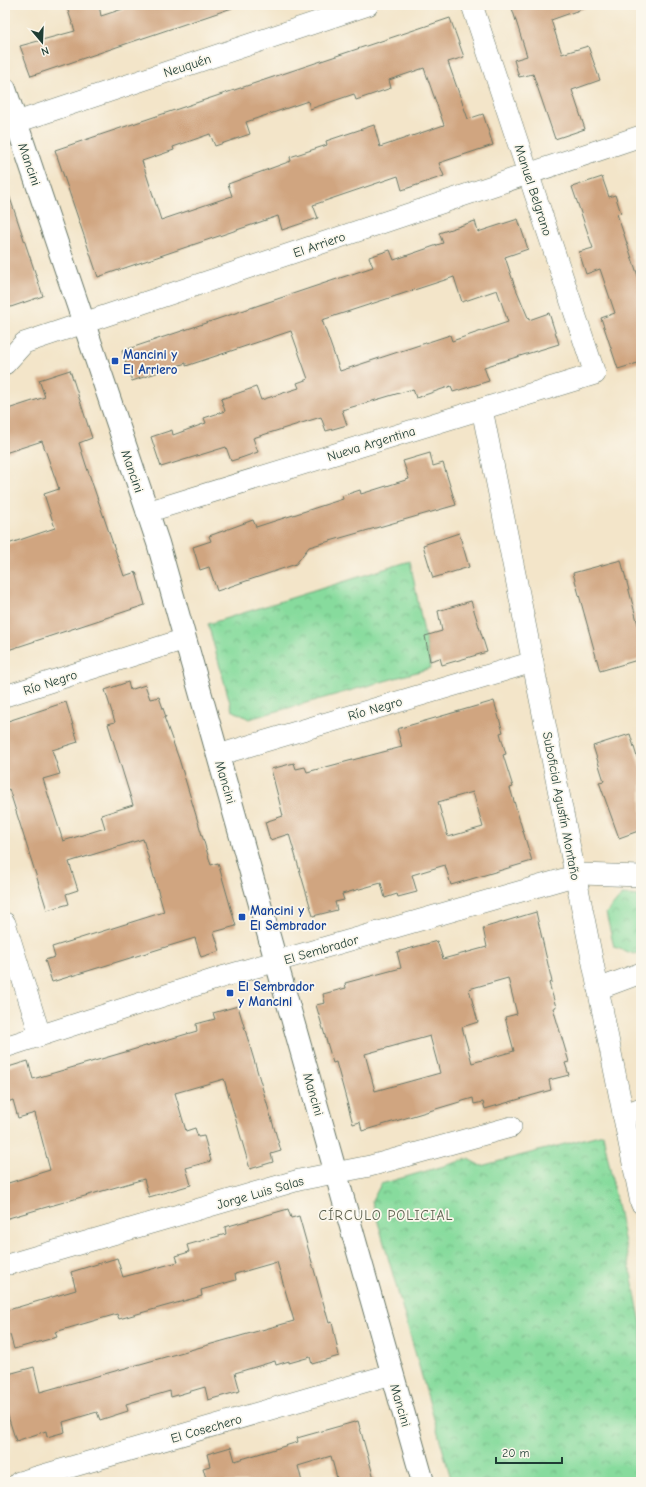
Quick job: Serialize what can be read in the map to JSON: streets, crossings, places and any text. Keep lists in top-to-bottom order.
{
  "streets": {
    "street": [
      "Neuquén",
      "Mancini",
      "Manuel Belgrano",
      "El Arriero",
      "Nueva Argentina",
      "Río Negro",
      "Suboficial Agustín Montaño",
      "El Sembrador",
      "Jorge Luis Salas",
      "El Cosechero"
    ]
  },
  "crossings": [
    ["Neuquén", "Mancini"],
    ["Mancini", "El Arriero"],
    ["Mancini", "Nueva Argentina"],
    ["Mancini", "Río Negro"],
    ["Mancini", "El Sembrador"],
    ["Mancini", "Jorge Luis Salas"],
    ["Mancini", "El Cosechero"],
    ["Manuel Belgrano", "El Arriero"],
    ["Manuel Belgrano", "Nueva Argentina"],
    ["Nueva Argentina", "Suboficial Agustín Montaño"],
    ["Río Negro", "Suboficial Agustín Montaño"],
    ["Suboficial Agustín Montaño", "El Sembrador"]
  ],
  "districts": ["CÍRCULO POLICIAL"],
  "places": {
    "transit": ["Mancini y El Arriero", "Mancini y El Sembrador", "El Sembrador y Mancini"]
  },
  "scale_bar": "20 m",
  "north": "bottom"
}
